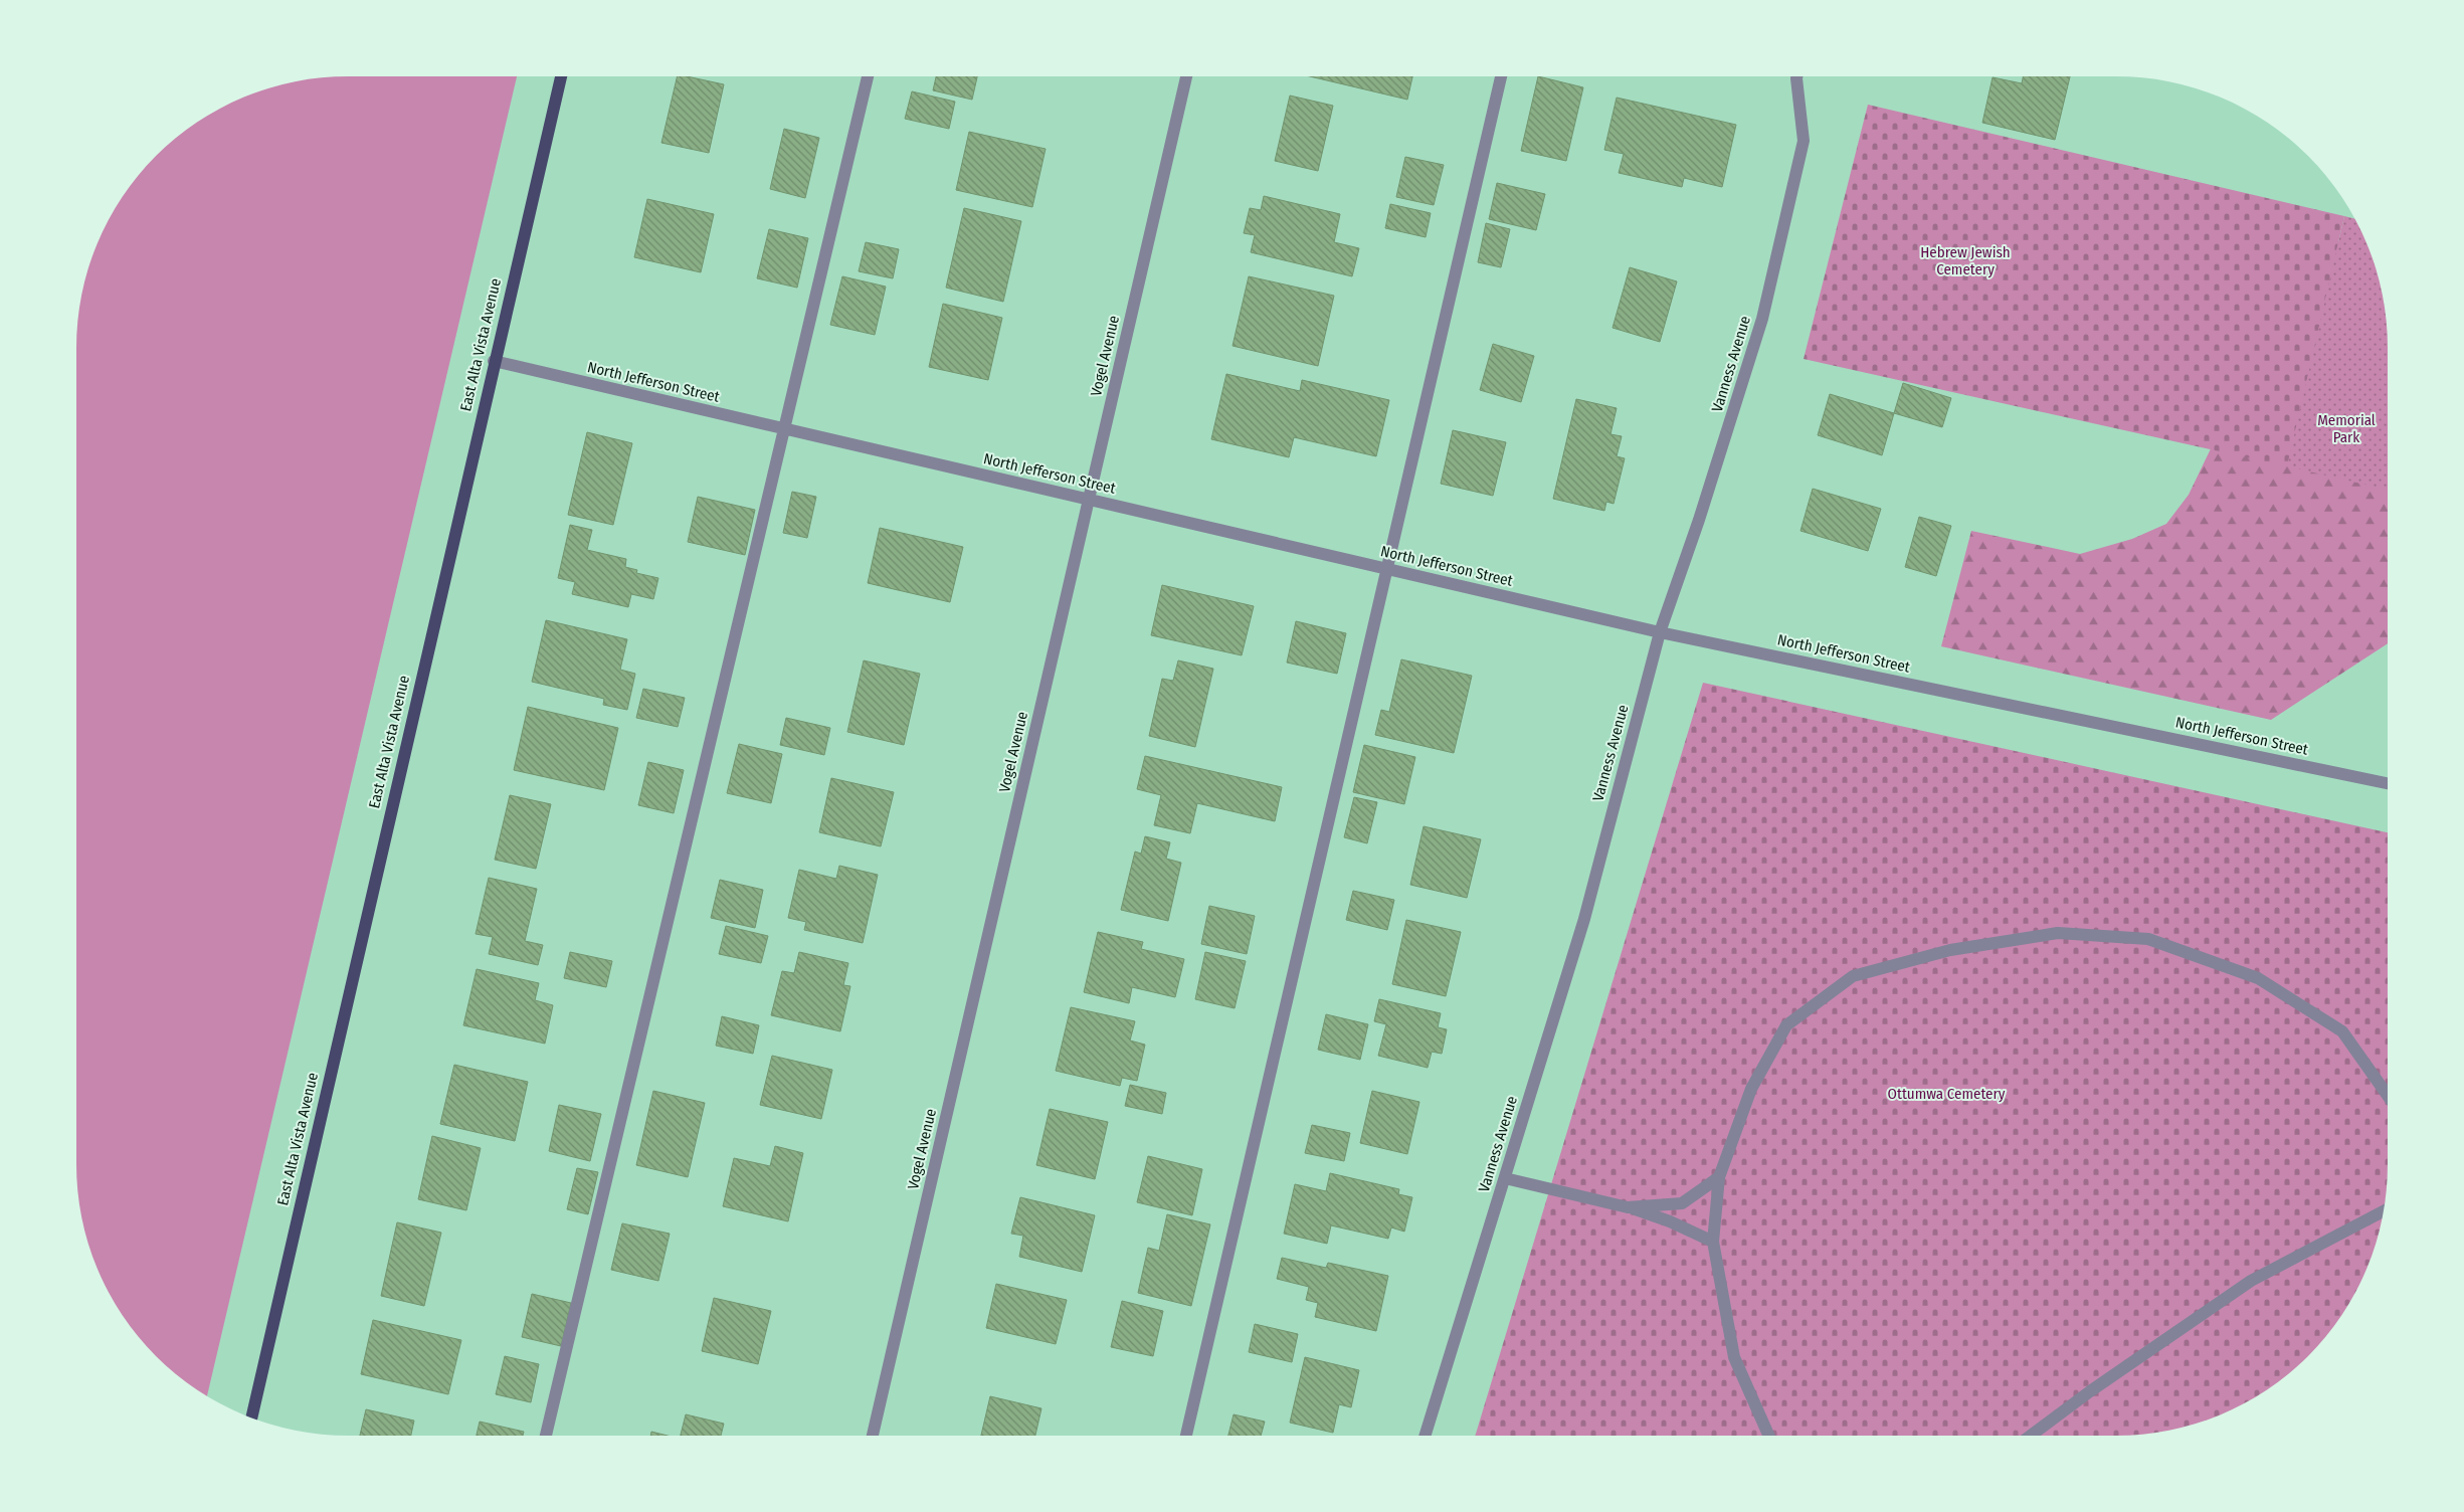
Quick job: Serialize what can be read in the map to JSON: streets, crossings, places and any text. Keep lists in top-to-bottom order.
{
  "streets": {
    "main road": ["East Alta Vista Avenue"],
    "street": ["Vogel Avenue", "Vanness Avenue", "North Jefferson Street"]
  },
  "crossings": [
    ["East Alta Vista Avenue", "North Jefferson Street"],
    ["Vogel Avenue", "North Jefferson Street"],
    ["Vanness Avenue", "North Jefferson Street"]
  ],
  "parks": ["Hebrew Jewish Cemetery", "Memorial Park", "Ottumwa Cemetery"]
}
